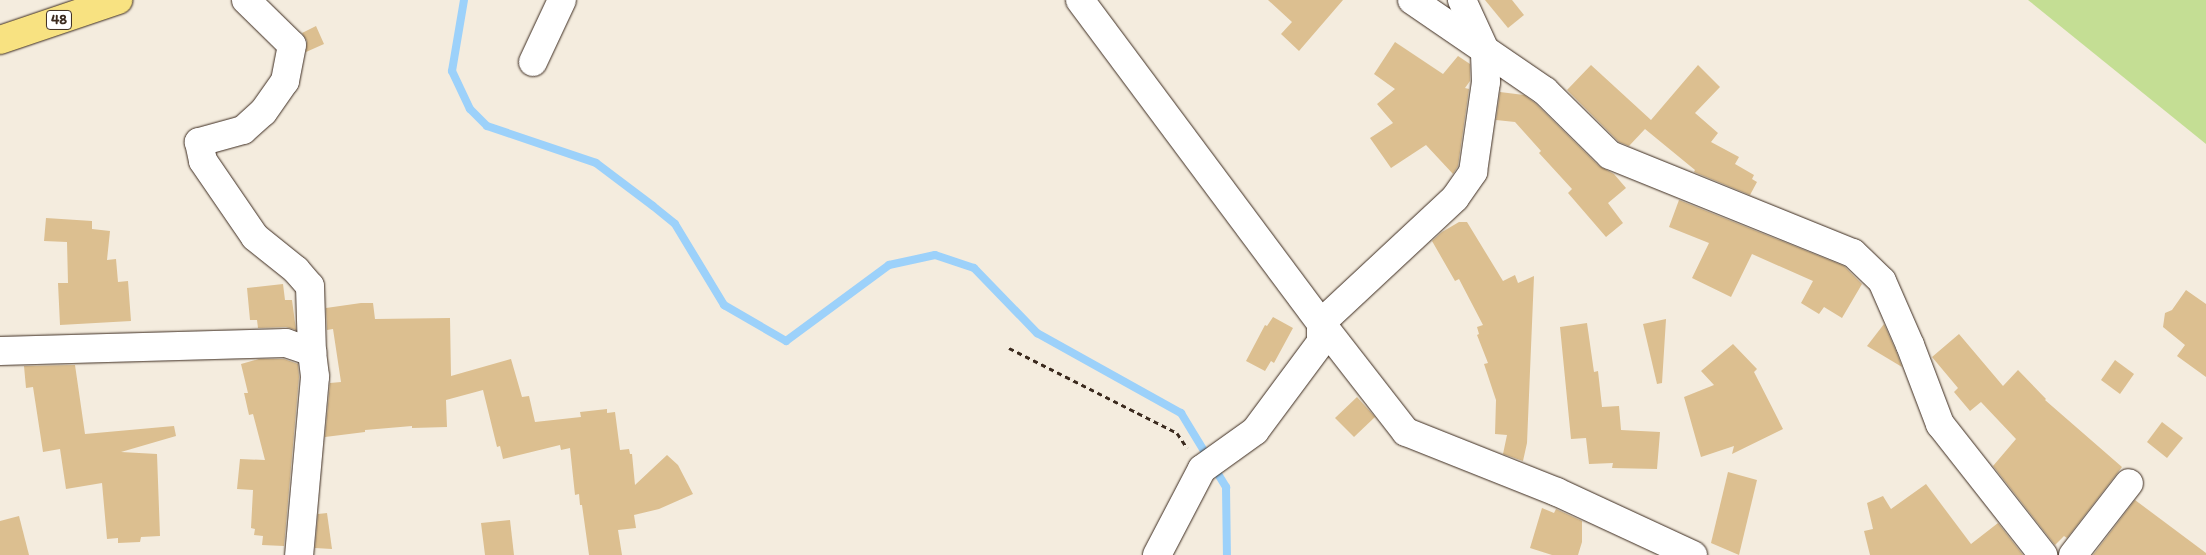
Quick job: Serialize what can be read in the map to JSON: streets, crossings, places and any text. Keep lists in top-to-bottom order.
{
  "streets": {
    "main road": ["48"]
  }
}
